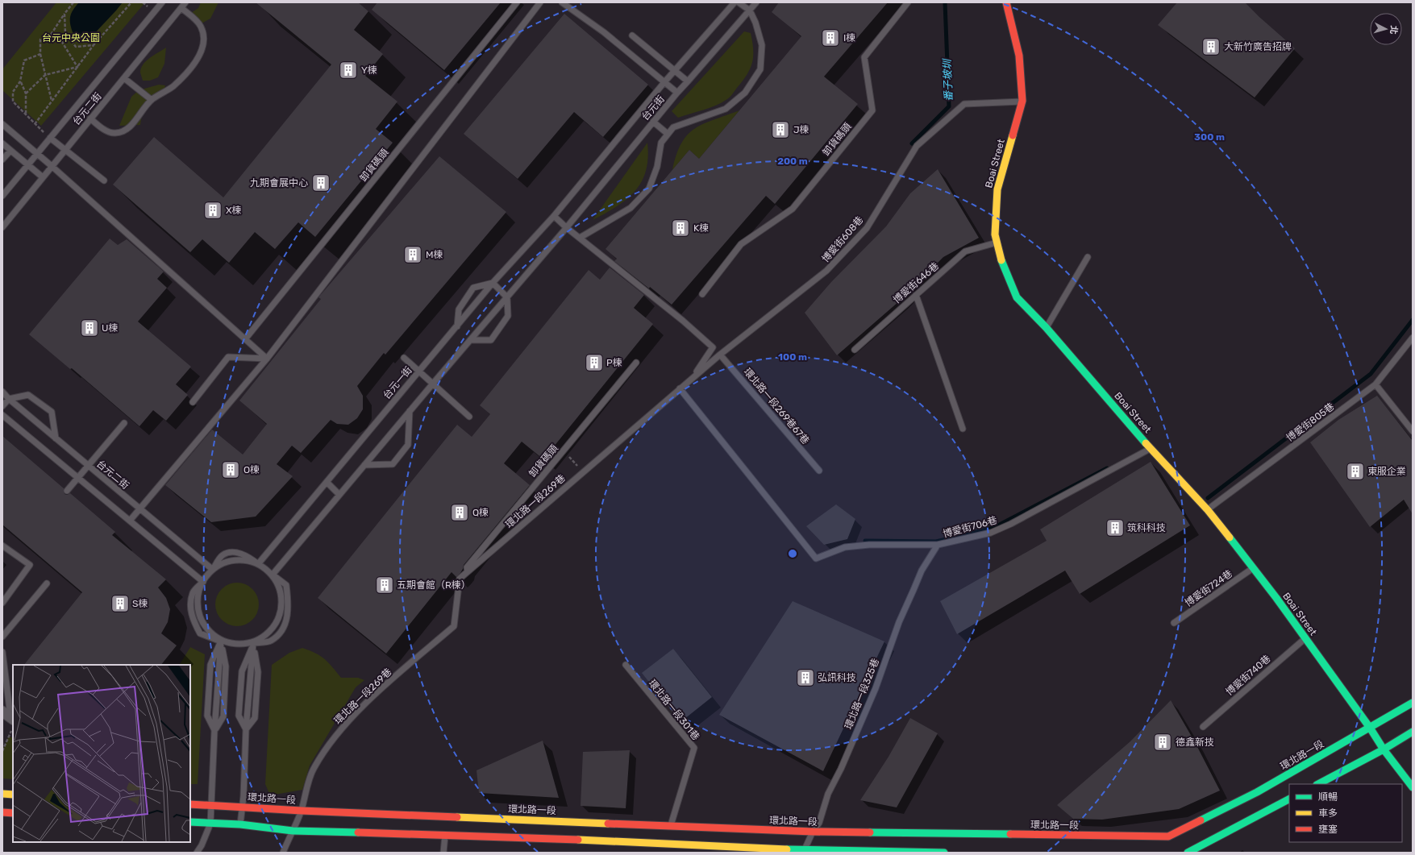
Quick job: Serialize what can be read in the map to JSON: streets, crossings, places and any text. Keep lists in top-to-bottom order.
{
  "streets": {
    "street": ["Boai Street", "環北路一段"],
    "lane": [
      "台元街",
      "台元二街",
      "卸貨碼頭",
      "博愛街608巷",
      "博愛街646巷",
      "台元一街",
      "環北路一段269巷67巷",
      "博愛街805巷",
      "環北路一段269巷",
      "博愛街706巷",
      "博愛街724巷",
      "博愛街740巷",
      "環北路一段325巷",
      "環北路一段301巷"
    ]
  },
  "crossings": [
    ["台元街", "台元一街"],
    ["台元二街", "台元一街"],
    ["卸貨碼頭", "環北路一段269巷"],
    ["Boai Street", "博愛街608巷"],
    ["Boai Street", "博愛街646巷"],
    ["Boai Street", "博愛街805巷"],
    ["Boai Street", "博愛街706巷"],
    ["Boai Street", "博愛街724巷"],
    ["Boai Street", "博愛街740巷"],
    ["Boai Street", "環北路一段"],
    ["博愛街608巷", "環北路一段269巷67巷"],
    ["博愛街608巷", "環北路一段269巷"],
    ["博愛街608巷", "博愛街706巷"],
    ["環北路一段269巷", "博愛街706巷"],
    ["環北路一段269巷", "環北路一段"],
    ["博愛街706巷", "環北路一段325巷"],
    ["環北路一段325巷", "環北路一段"],
    ["環北路一段301巷", "環北路一段"]
  ],
  "water": ["番子坡圳"],
  "parks": ["台元中央公園"],
  "places": {
    "building": [
      "I棟",
      "大新竹廣告招牌",
      "Y棟",
      "J棟",
      "九期會展中心",
      "X棟",
      "K棟",
      "M棟",
      "U棟",
      "P棟",
      "O棟",
      "東服企業",
      "Q棟",
      "筑科科技",
      "五期會館（R棟）",
      "S棟",
      "弘訊科技",
      "德鑫新技"
    ]
  },
  "legend": ["順暢", "車多", "壅塞"],
  "north": "right",
  "rings": ["300 m", "200 m", "100 m"]
}
